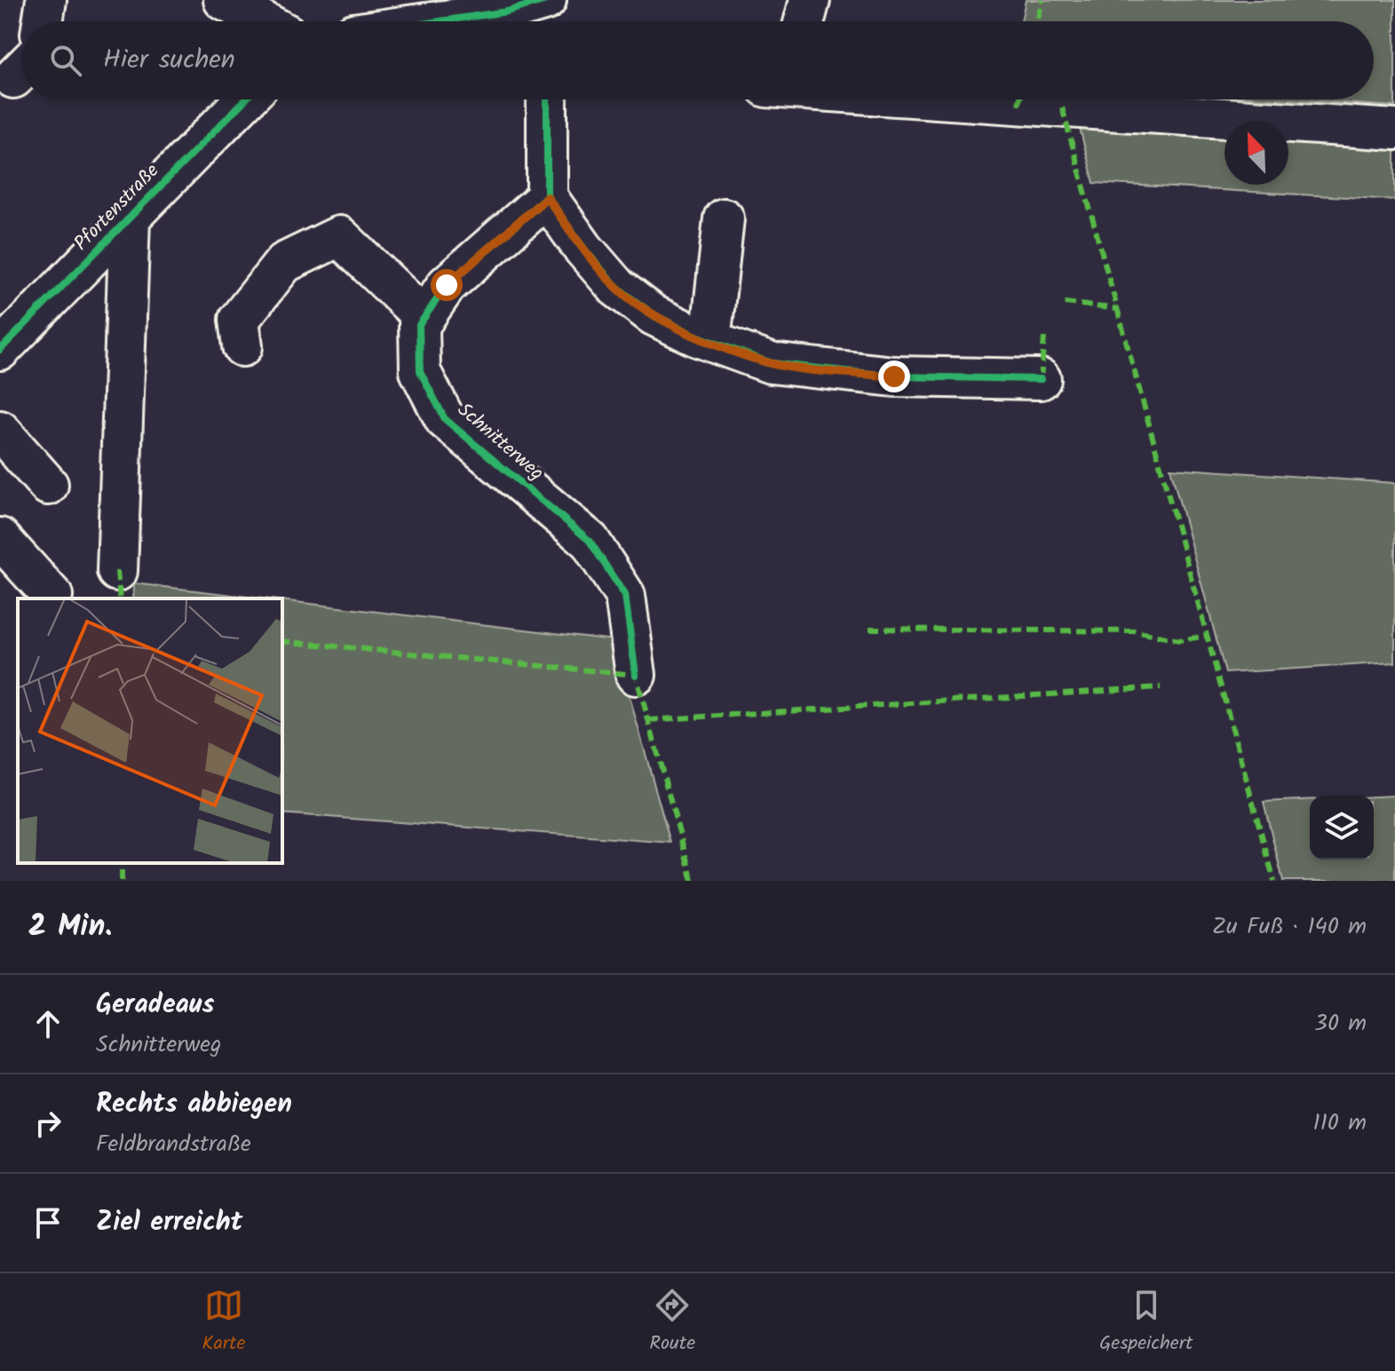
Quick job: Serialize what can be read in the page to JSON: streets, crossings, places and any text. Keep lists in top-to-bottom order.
{
  "streets": {
    "street": ["Pfortenstraße", "Schnitterweg"]
  },
  "north": "top left",
  "page": {
    "search": "Hier suchen",
    "heading": ["2 Min.", "Zu Fuß · 140 m"],
    "list": [
      ["Geradeaus", "Schnitterweg", "30 m"],
      ["Rechts abbiegen", "Feldbrandstraße", "110 m"],
      "Ziel erreicht"
    ],
    "nav": ["Karte", "Route", "Gespeichert"]
  }
}
